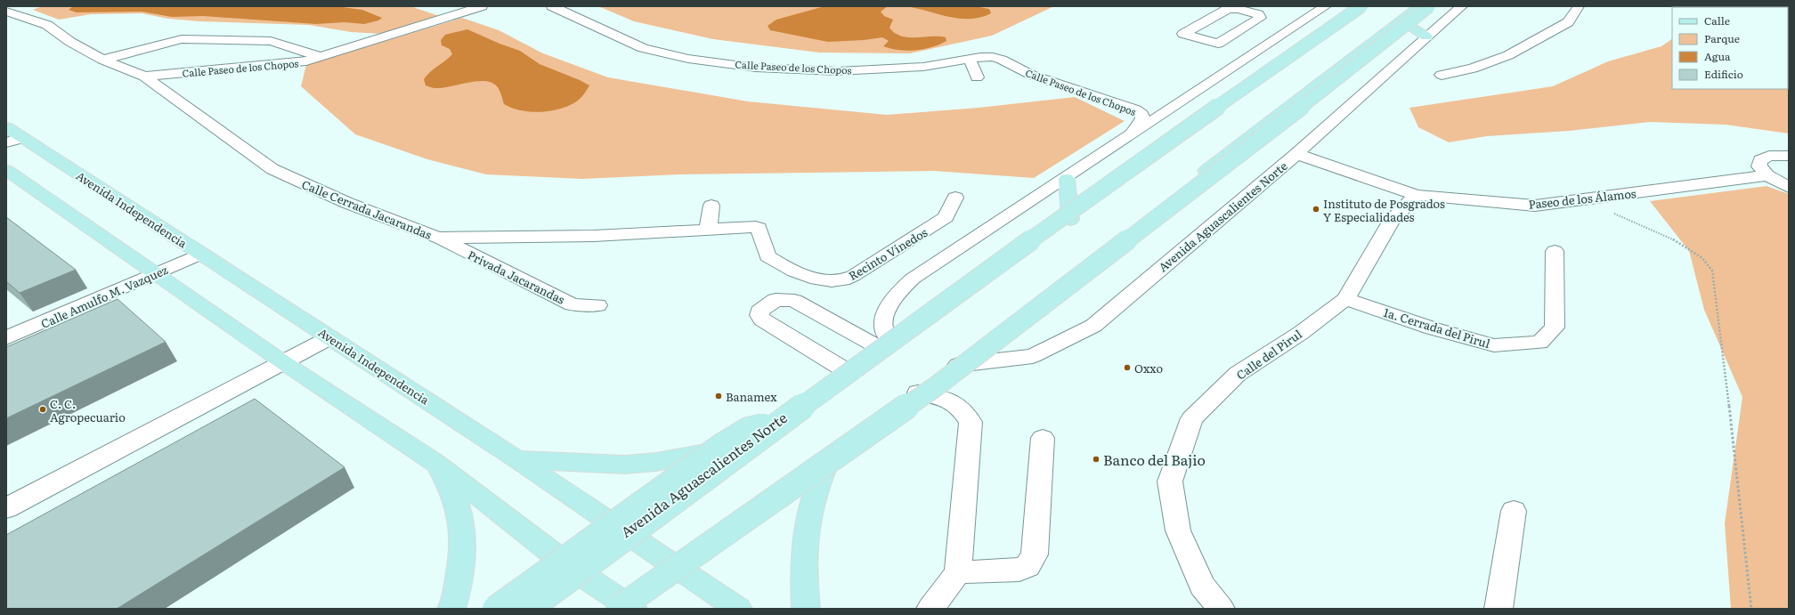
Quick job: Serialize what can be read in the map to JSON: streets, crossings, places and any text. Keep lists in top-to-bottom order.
{
  "streets": {
    "main road": ["Avenida Independencia", "Avenida Aguascalientes Norte"],
    "street": [
      "Calle Paseo de los Chopos",
      "Paseo de los Álamos",
      "Calle Cerrada Jacarandas",
      "Recinto Vinedos",
      "Privada Jacarandas",
      "Calle Amulfo M. Vazquez",
      "1a. Cerrada del Pirul",
      "Calle del Pirul"
    ]
  },
  "crossings": [
    ["Calle Paseo de los Chopos", "Calle Cerrada Jacarandas"],
    ["Paseo de los Álamos", "Avenida Aguascalientes Norte"],
    ["Paseo de los Álamos", "Calle del Pirul"],
    ["Avenida Independencia", "Avenida Aguascalientes Norte"],
    ["Avenida Independencia", "Calle Amulfo M. Vazquez"],
    ["Calle Cerrada Jacarandas", "Recinto Vinedos"],
    ["Calle Cerrada Jacarandas", "Privada Jacarandas"],
    ["1a. Cerrada del Pirul", "Calle del Pirul"]
  ],
  "places": [
    "Instituto de Posgrados Y Especialidades",
    "Oxxo",
    "Banamex",
    "C. C. Agropecuario",
    "Banco del Bajio"
  ],
  "legend": [
    "Calle",
    "Parque",
    "Agua",
    "Edificio"
  ]
}
